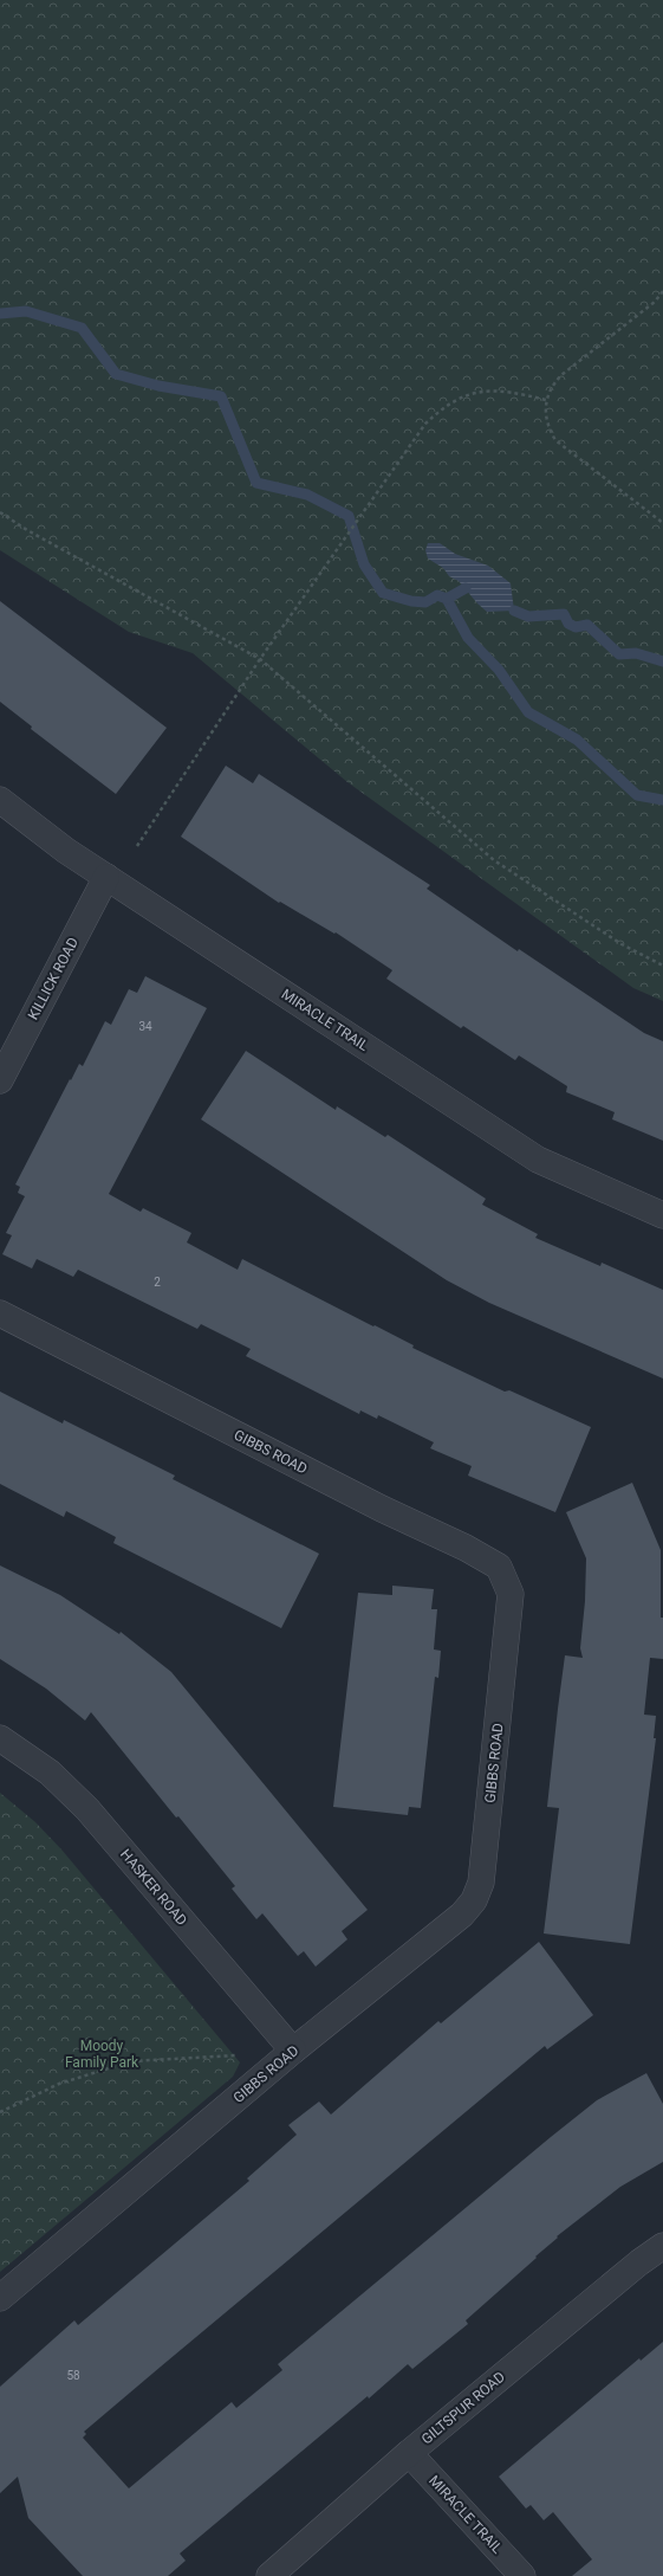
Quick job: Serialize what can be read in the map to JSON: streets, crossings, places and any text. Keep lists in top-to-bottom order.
{
  "streets": {
    "street": [
      "KILLICK ROAD",
      "MIRACLE TRAIL",
      "GIBBS ROAD",
      "HASKER ROAD",
      "GILTSPUR ROAD"
    ]
  },
  "crossings": [
    ["KILLICK ROAD", "MIRACLE TRAIL"],
    ["MIRACLE TRAIL", "GILTSPUR ROAD"],
    ["GIBBS ROAD", "HASKER ROAD"]
  ],
  "parks": ["Moody Family Park"],
  "house_numbers": ["34", "2", "58"]
}
